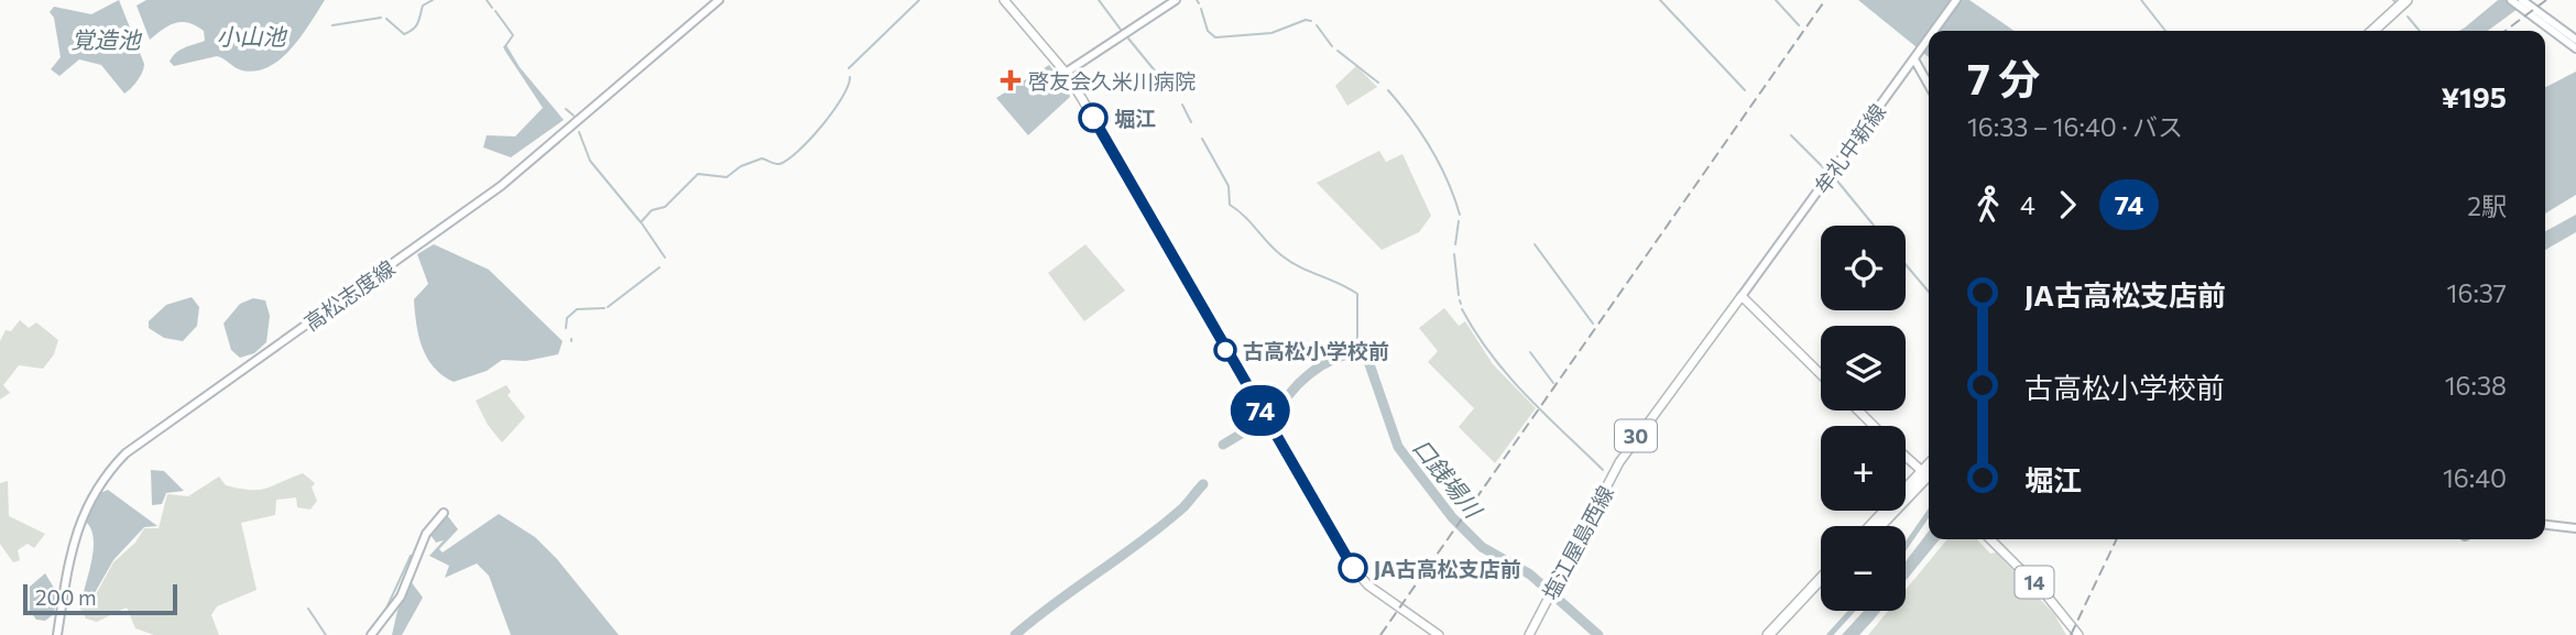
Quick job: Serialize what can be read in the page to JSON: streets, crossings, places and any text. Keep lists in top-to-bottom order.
{
  "streets": {
    "main road": [
      "牟礼中新線",
      "高松志度線",
      "30",
      "塩江屋島西線",
      "14"
    ]
  },
  "crossings": [
    ["牟礼中新線", "塩江屋島西線"]
  ],
  "water": ["小山池", "覚造池", "口銭場川"],
  "places": {
    "health": ["啓友会久米川病院"],
    "other": ["堀江", "古高松小学校前", "JA古高松支店前"]
  },
  "lines": ["bus line 74"],
  "scale_bar": "200 m",
  "page": {
    "on_map": "74",
    "heading": ["7 分", "16:33 – 16:40 · バス", "¥195"],
    "legs": ["4", "74", "2駅"],
    "map_buttons": ["+", "−"],
    "list": [
      {
        "name": "JA古高松支店前",
        "value": "16:37"
      },
      {
        "name": "古高松小学校前",
        "value": "16:38"
      },
      {
        "name": "堀江",
        "value": "16:40"
      }
    ],
    "scale": "200 m"
  }
}
